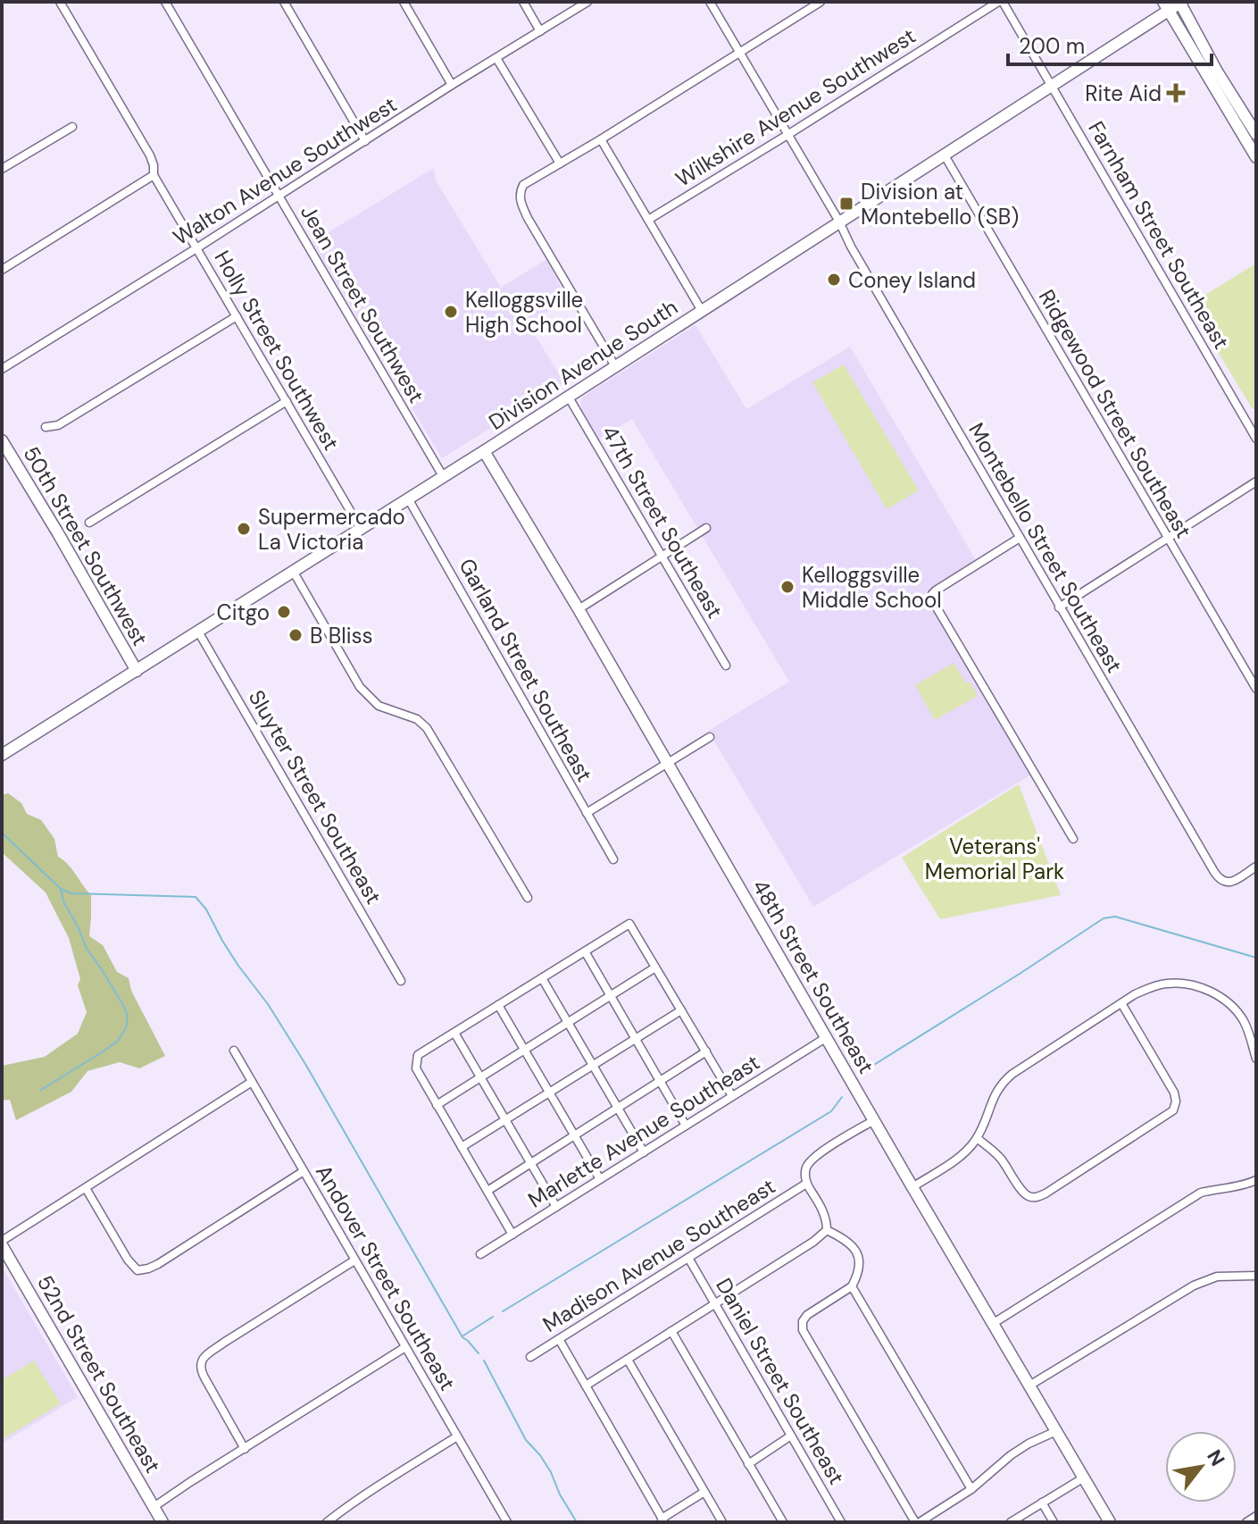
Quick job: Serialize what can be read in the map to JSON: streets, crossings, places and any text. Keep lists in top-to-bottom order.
{
  "streets": {
    "main road": [
      "Division Avenue South",
      "50th Street Southwest",
      "48th Street Southeast",
      "52nd Street Southeast"
    ],
    "street": [
      "Wilkshire Avenue Southwest",
      "Walton Avenue Southwest",
      "Farnham Street Southeast",
      "Jean Street Southwest",
      "Holly Street Southwest",
      "Ridgewood Street Southeast",
      "47th Street Southeast",
      "Montebello Street Southeast",
      "Garland Street Southeast",
      "Sluyter Street Southeast",
      "Marlette Avenue Southeast",
      "Madison Avenue Southeast",
      "Andover Street Southeast",
      "Daniel Street Southeast"
    ]
  },
  "crossings": [
    ["Wilkshire Avenue Southwest", "Farnham Street Southeast"],
    ["Wilkshire Avenue Southwest", "Montebello Street Southeast"],
    ["Walton Avenue Southwest", "Jean Street Southwest"],
    ["Walton Avenue Southwest", "Holly Street Southwest"],
    ["Farnham Street Southeast", "Division Avenue South"],
    ["Jean Street Southwest", "Division Avenue South"],
    ["Holly Street Southwest", "Division Avenue South"],
    ["Division Avenue South", "Ridgewood Street Southeast"],
    ["Division Avenue South", "47th Street Southeast"],
    ["Division Avenue South", "50th Street Southwest"],
    ["Division Avenue South", "Montebello Street Southeast"],
    ["Division Avenue South", "Garland Street Southeast"],
    ["Division Avenue South", "Sluyter Street Southeast"],
    ["Division Avenue South", "48th Street Southeast"],
    ["48th Street Southeast", "Marlette Avenue Southeast"],
    ["Madison Avenue Southeast", "Daniel Street Southeast"]
  ],
  "parks": ["Veterans' Memorial Park"],
  "places": {
    "health": ["Rite Aid"],
    "transit": ["Division at Montebello (SB)"],
    "other": [
      "Coney Island",
      "Kelloggsville High School",
      "Supermercado La Victoria",
      "Kelloggsville Middle School",
      "Citgo",
      "B Bliss"
    ]
  },
  "scale_bar": "200 m",
  "north": "top right"
}
